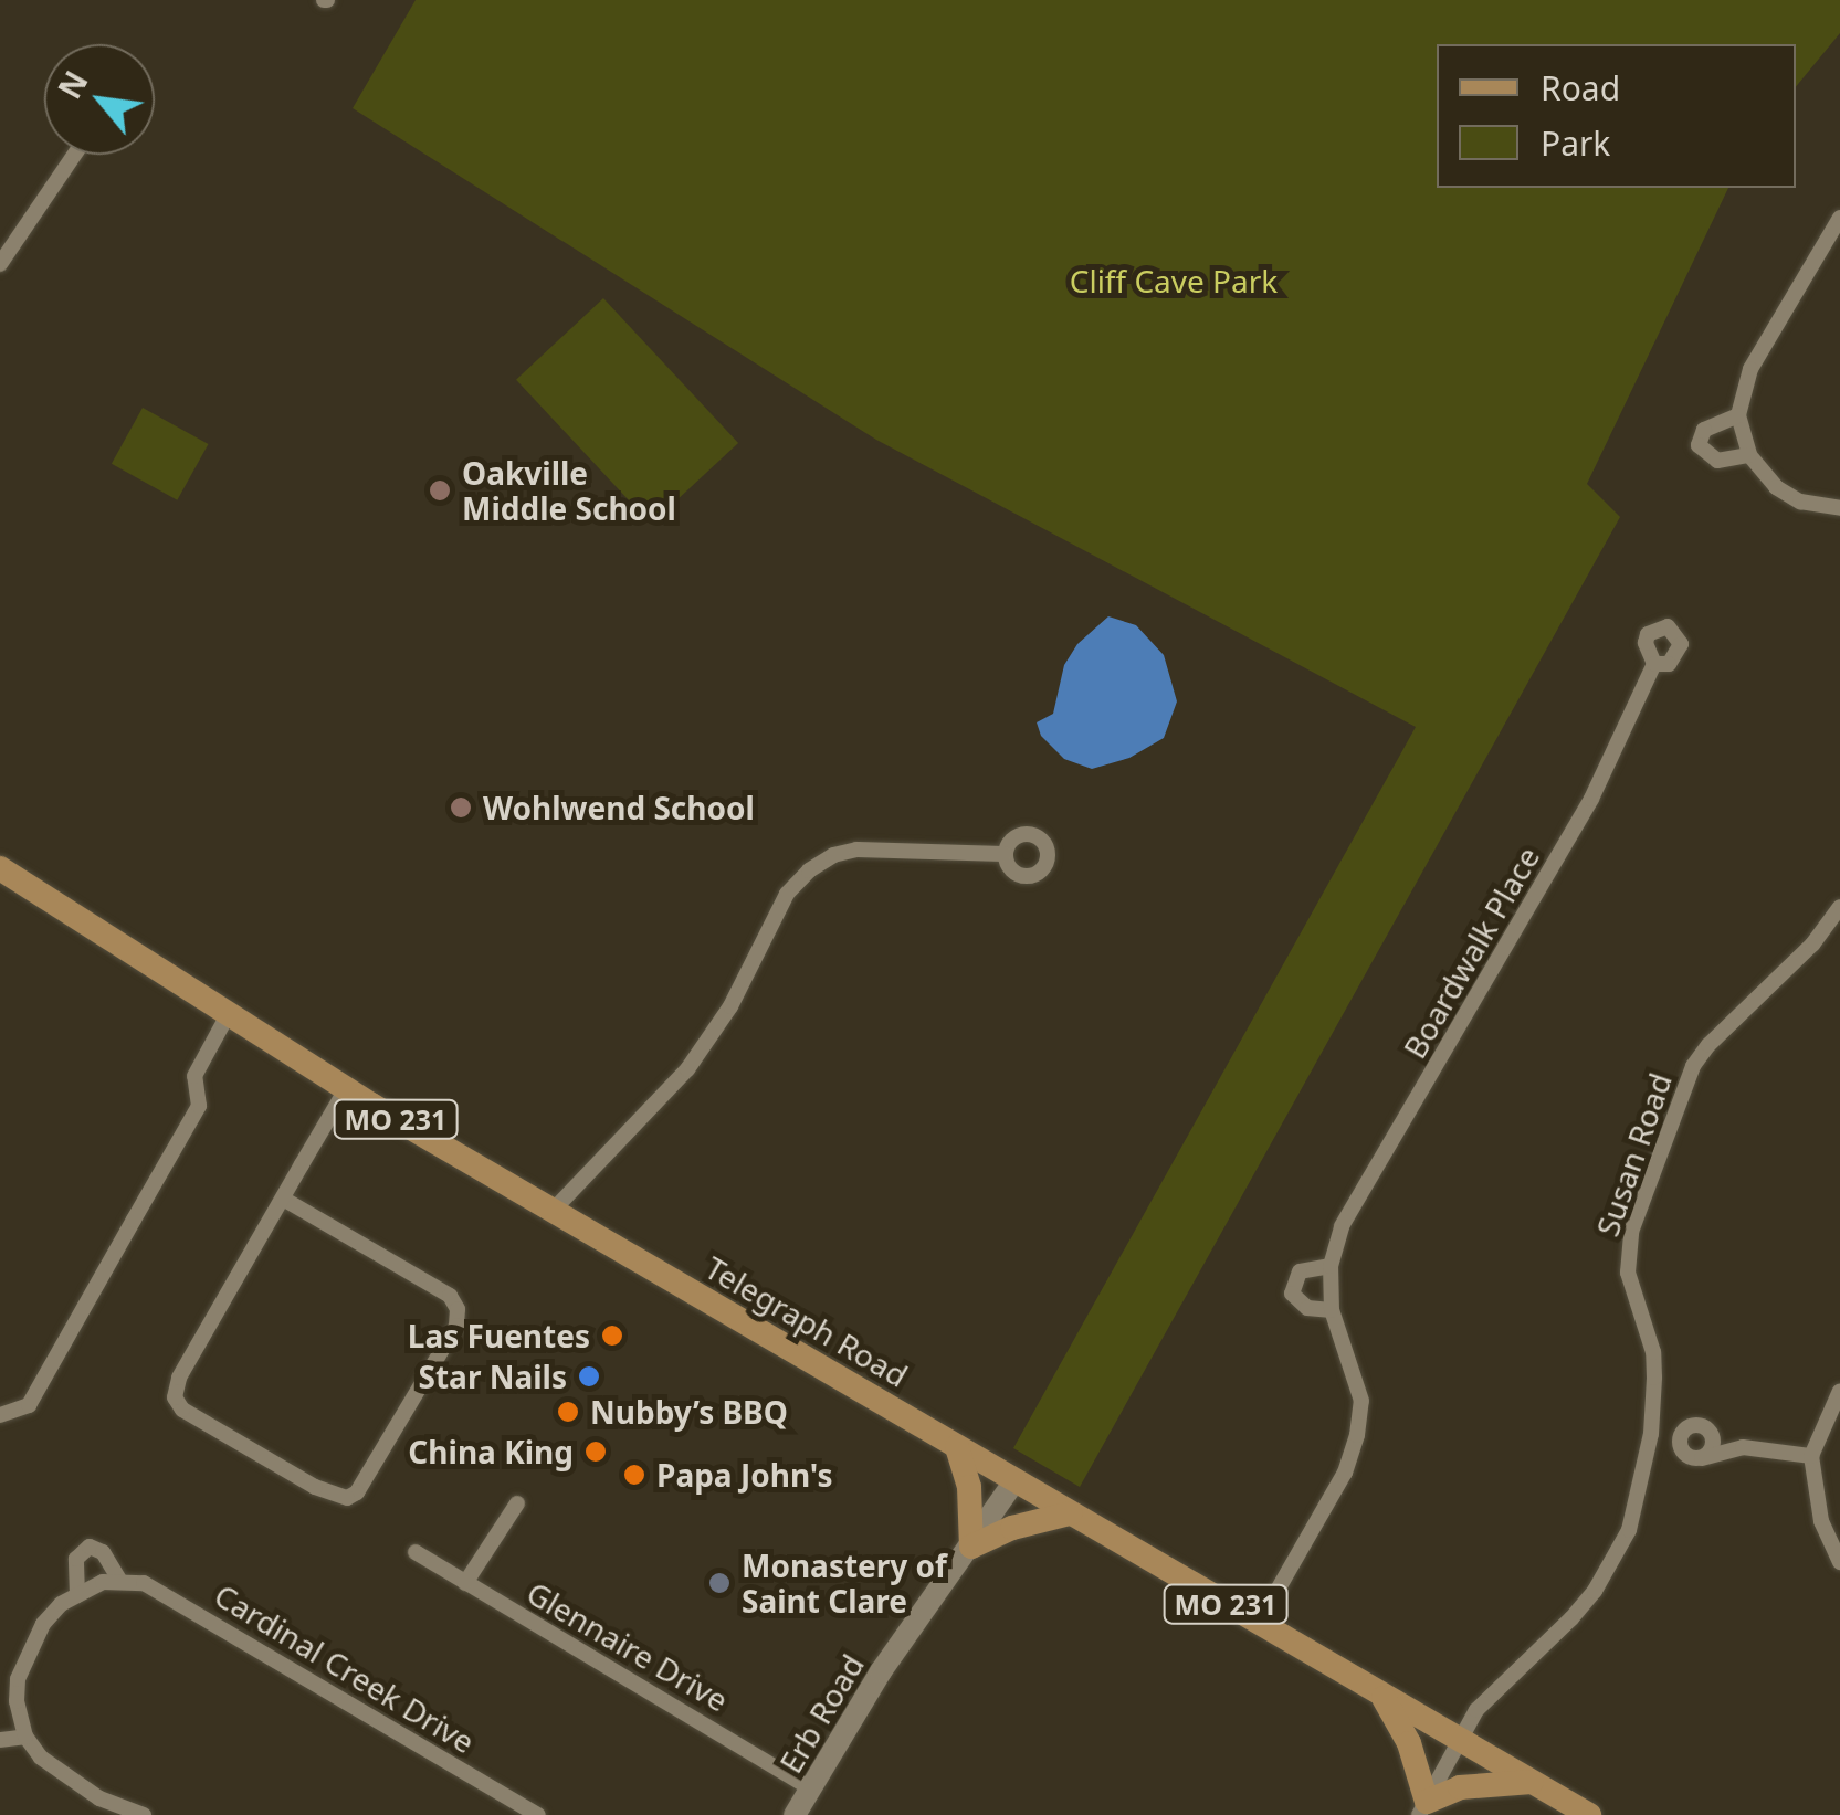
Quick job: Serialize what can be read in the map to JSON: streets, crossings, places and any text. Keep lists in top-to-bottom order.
{
  "streets": {
    "main road": ["MO 231", "Telegraph Road"],
    "street": [
      "Boardwalk Place",
      "Susan Road",
      "Glennaire Drive",
      "Cardinal Creek Drive",
      "Erb Road"
    ]
  },
  "crossings": [
    ["Boardwalk Place", "Telegraph Road"],
    ["Susan Road", "Telegraph Road"],
    ["Telegraph Road", "Erb Road"],
    ["Glennaire Drive", "Erb Road"]
  ],
  "parks": ["Cliff Cave Park"],
  "places": [
    "Oakville Middle School",
    "Wohlwend School",
    "Las Fuentes",
    "Star Nails",
    "Nubby’s BBQ",
    "China King",
    "Papa John's",
    "Monastery of Saint Clare"
  ],
  "legend": ["Road", "Park"],
  "north": "top left"
}
